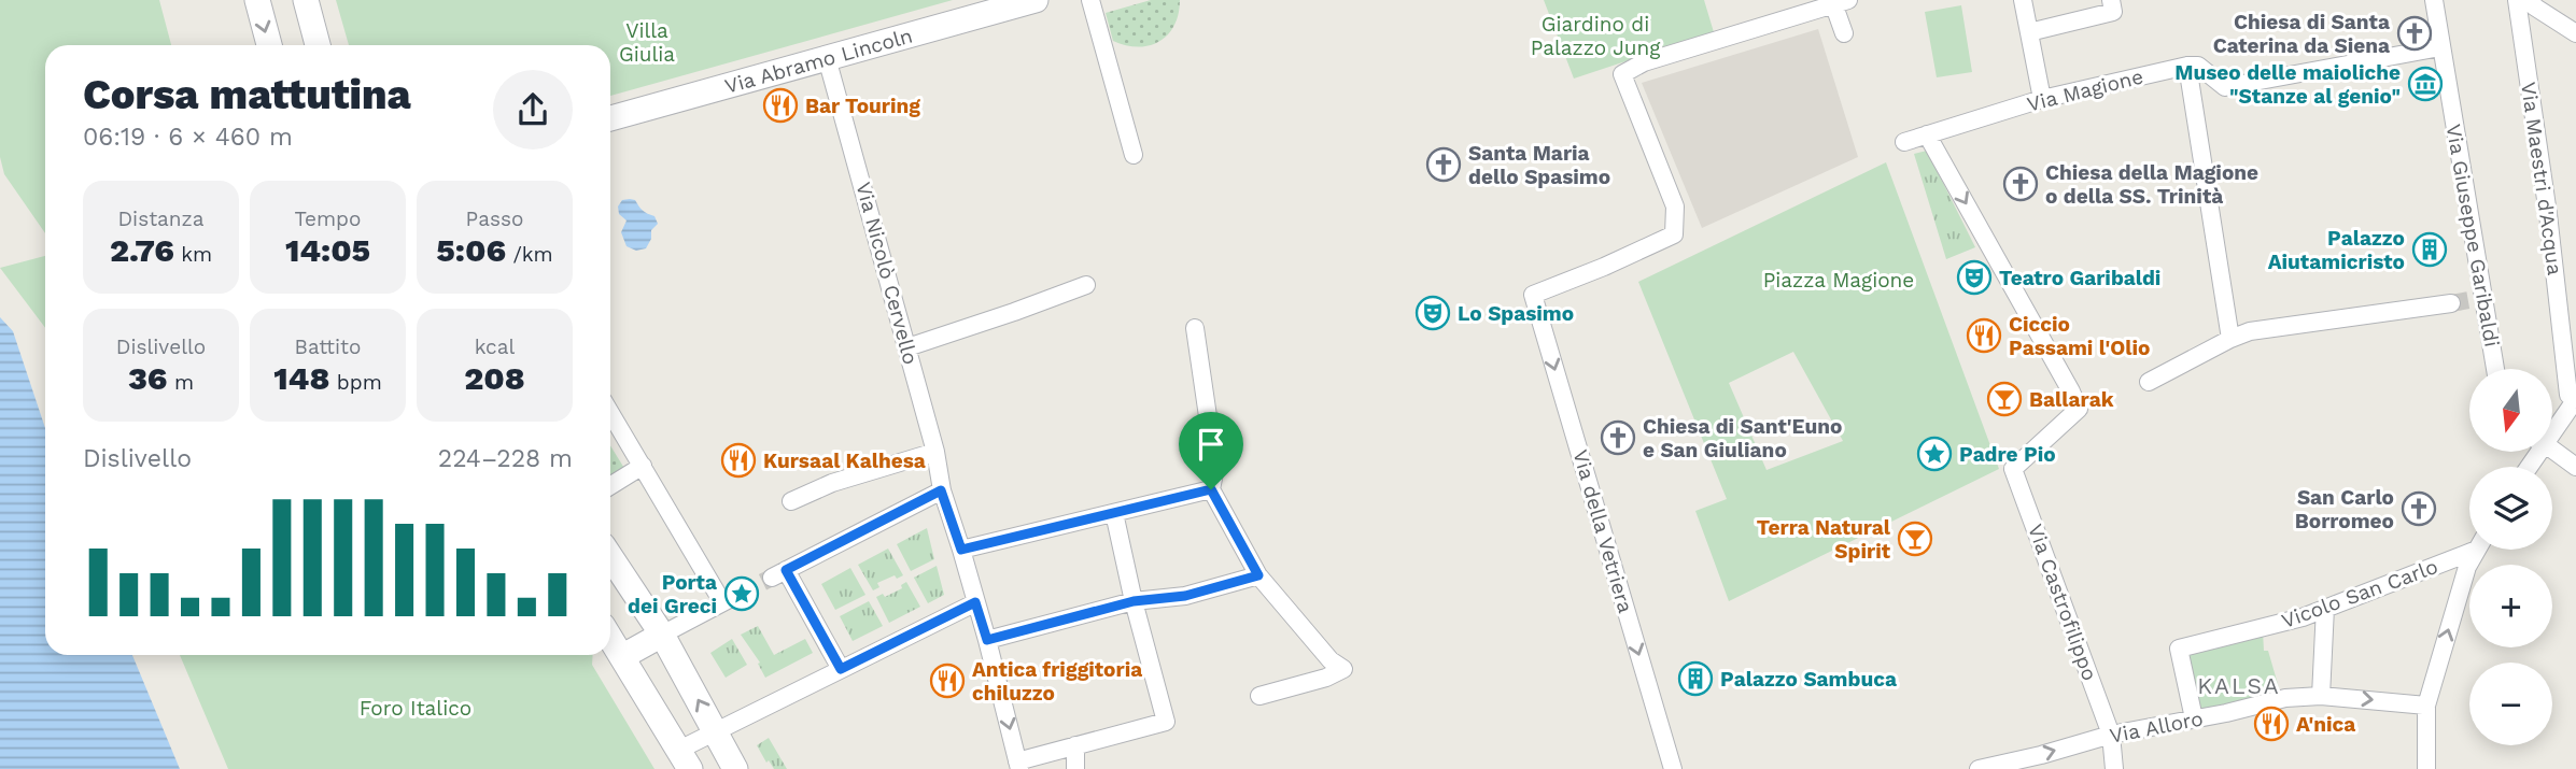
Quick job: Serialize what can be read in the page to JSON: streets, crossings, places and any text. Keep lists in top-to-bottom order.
{
  "streets": {
    "main road": ["Via Abramo Lincoln"],
    "street": [
      "Via Magione",
      "Via Maestri d'Acqua",
      "Via Giuseppe Garibaldi",
      "Via Nicolò Cervello",
      "Via della Vetriera",
      "Vicolo San Carlo",
      "Via Castrofilippo",
      "Via Alloro"
    ]
  },
  "crossings": [
    ["Via Abramo Lincoln", "Via Nicolò Cervello"],
    ["Via Magione", "Via Castrofilippo"],
    ["Vicolo San Carlo", "Via Alloro"],
    ["Via Castrofilippo", "Via Alloro"]
  ],
  "one_way": ["Via Castrofilippo", "Via Alloro"],
  "districts": ["KALSA"],
  "parks": [
    "Giardino di Palazzo Jung",
    "Villa Giulia",
    "Piazza Magione",
    "Foro Italico"
  ],
  "places": {
    "church": [
      "Chiesa di Santa Caterina da Siena",
      "Santa Maria dello Spasimo",
      "Chiesa della Magione o della SS. Trinità",
      "Chiesa di Sant'Euno e San Giuliano",
      "San Carlo Borromeo"
    ],
    "museum": ["Museo delle maioliche \"Stanze al genio\""],
    "restaurant": [
      "Bar Touring",
      "Ciccio Passami l'Olio",
      "Kursaal Kalhesa",
      "Antica friggitoria chiluzzo",
      "A'nica"
    ],
    "building": ["Palazzo Aiutamicristo", "Palazzo Sambuca"],
    "theatre": ["Teatro Garibaldi", "Lo Spasimo"],
    "bar": ["Ballarak", "Terra Natural Spirit"],
    "place": ["Padre Pio", "Porta dei Greci"]
  },
  "north": "bottom",
  "page": {
    "heading": ["Corsa mattutina", "06:19 · 6 × 460 m"],
    "stats": [
      ["Distanza", "2.76 km"],
      ["Tempo", "14:05"],
      ["Passo", "5:06 /km"],
      ["Dislivello", "36 m"],
      ["Battito", "148 bpm"],
      ["kcal", "208"]
    ],
    "map_buttons": ["+", "−"],
    "chart": ["Dislivello", "224–228 m"]
  }
}
